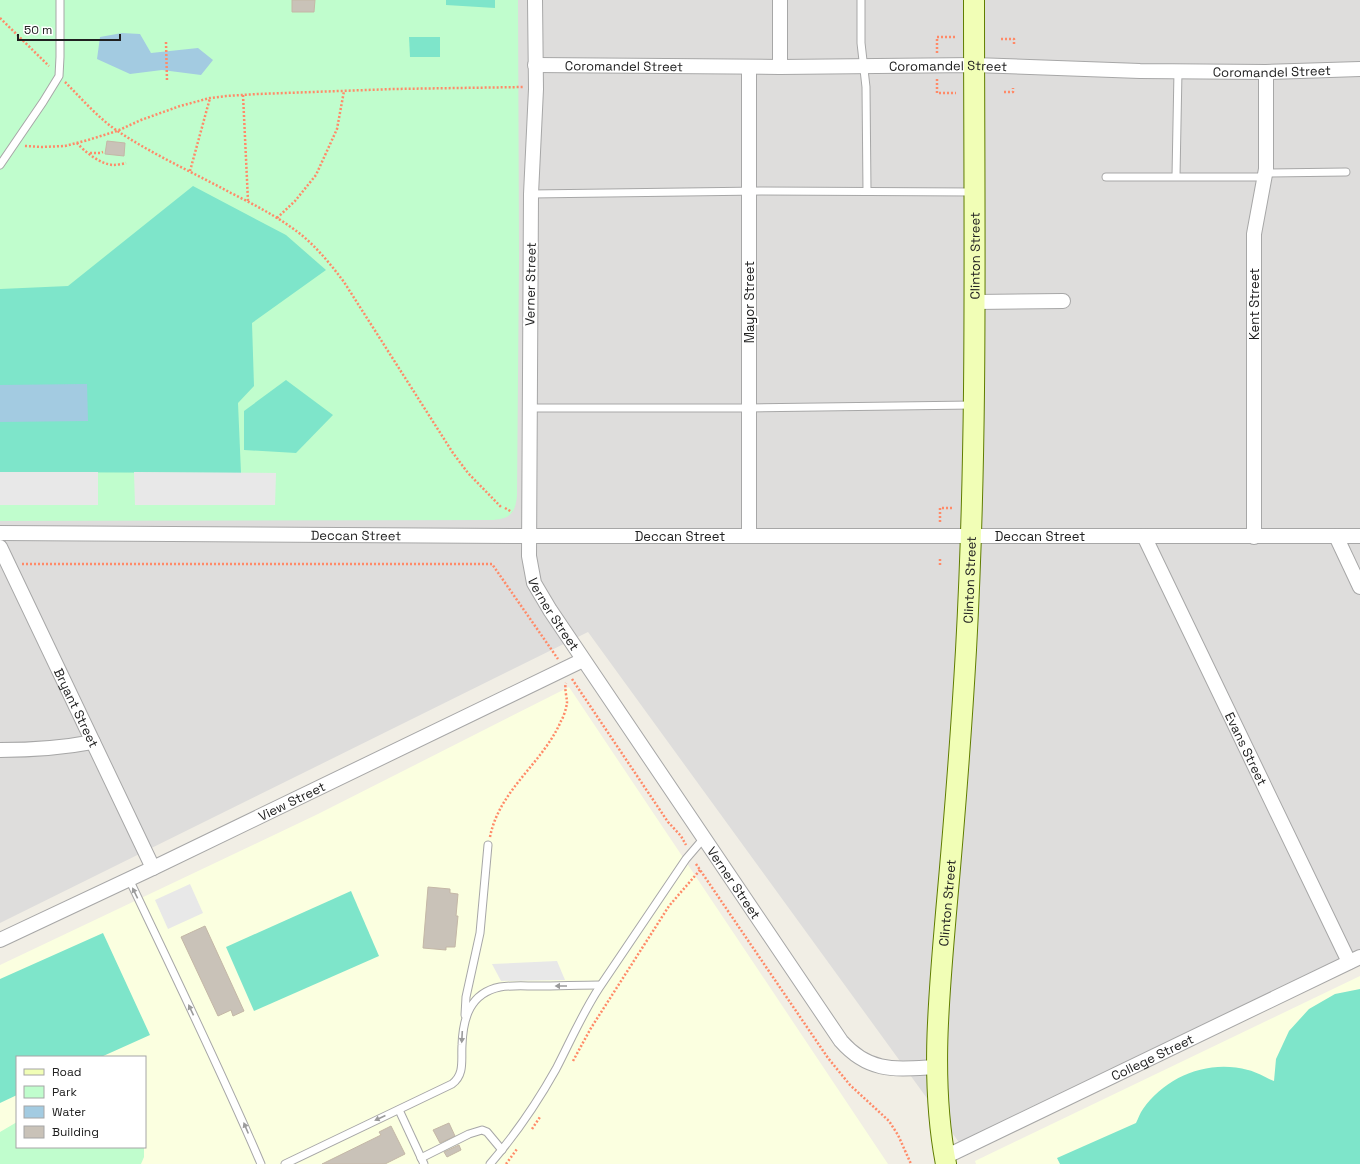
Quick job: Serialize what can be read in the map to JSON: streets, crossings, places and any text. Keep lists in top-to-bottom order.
{
  "streets": {
    "street": [
      "Coromandel Street",
      "Clinton Street",
      "Verner Street",
      "Mayor Street",
      "Kent Street",
      "Deccan Street",
      "Bryant Street",
      "Evans Street",
      "View Street",
      "College Street"
    ]
  },
  "crossings": [
    ["Coromandel Street", "Clinton Street"],
    ["Coromandel Street", "Verner Street"],
    ["Coromandel Street", "Mayor Street"],
    ["Coromandel Street", "Kent Street"],
    ["Clinton Street", "Verner Street"],
    ["Clinton Street", "Deccan Street"],
    ["Clinton Street", "College Street"],
    ["Verner Street", "Deccan Street"],
    ["Verner Street", "View Street"],
    ["Mayor Street", "Deccan Street"],
    ["Kent Street", "Deccan Street"],
    ["Deccan Street", "Evans Street"],
    ["Bryant Street", "View Street"],
    ["Evans Street", "College Street"]
  ],
  "legend": [
    "Road",
    "Park",
    "Water",
    "Building"
  ],
  "scale_bar": "50 m"
}
